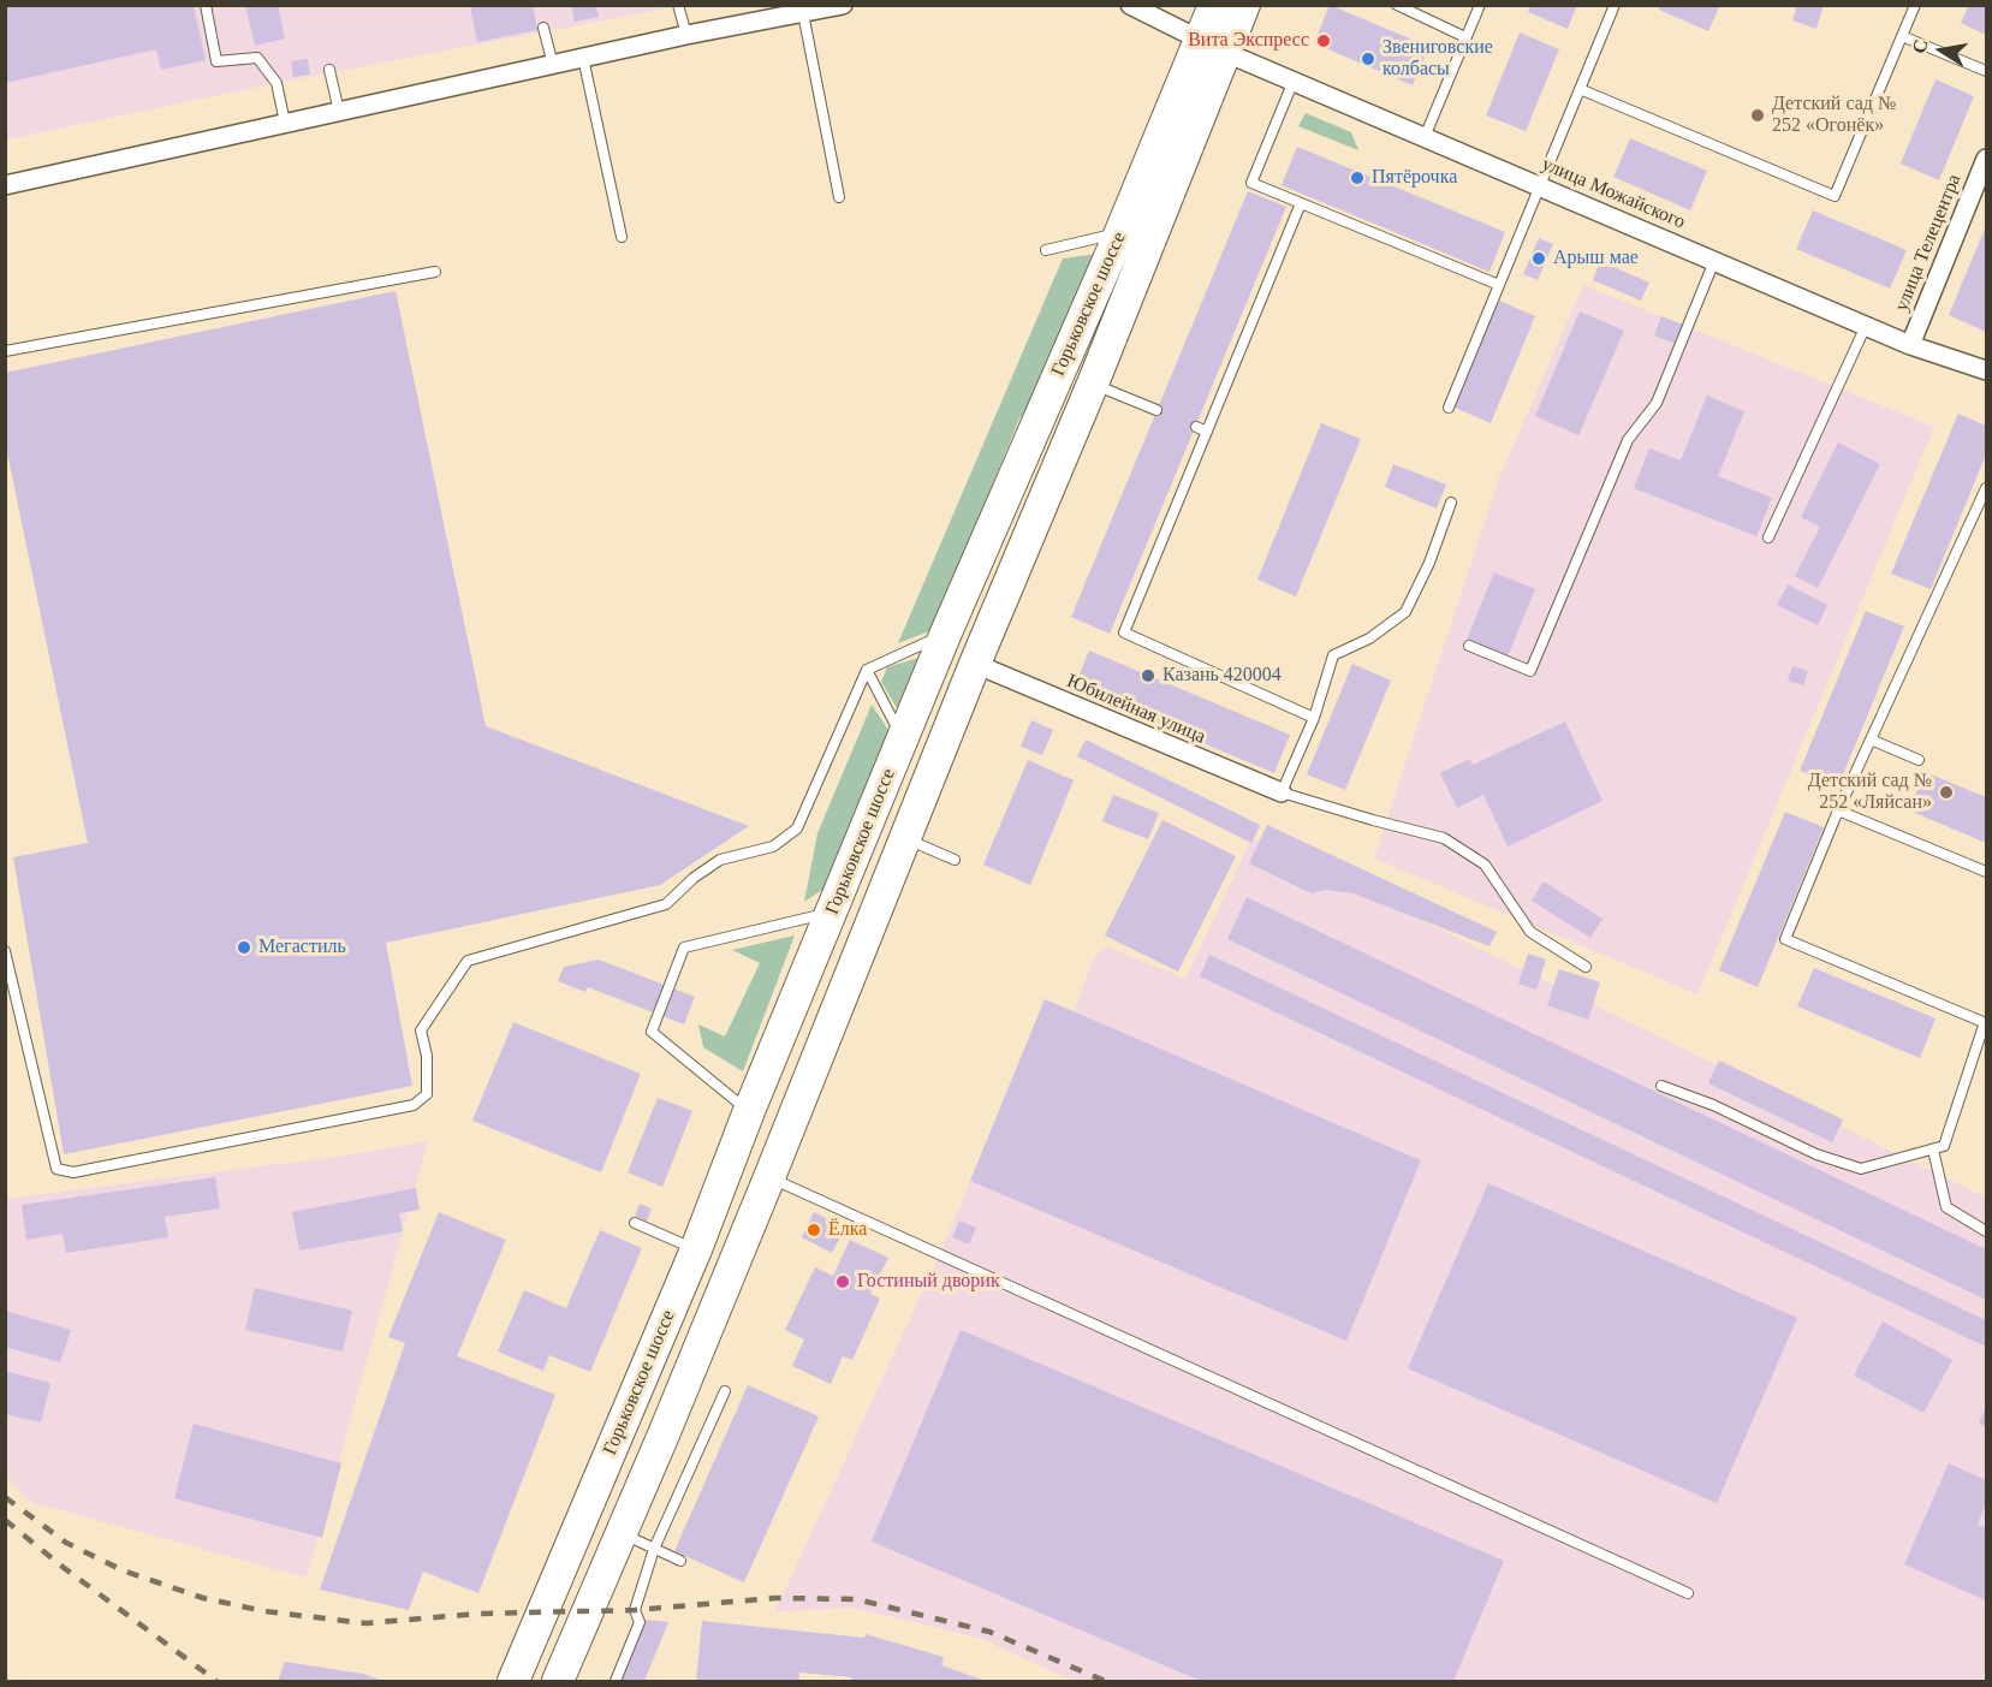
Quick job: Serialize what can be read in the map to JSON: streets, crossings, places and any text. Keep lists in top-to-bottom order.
{
  "streets": {
    "main road": ["Горьковское шоссе"],
    "street": ["улица Можайского", "улица Телецентра", "Юбилейная улица"]
  },
  "crossings": [
    ["улица Можайского", "улица Телецентра"],
    ["улица Можайского", "Горьковское шоссе"],
    ["Горьковское шоссе", "Юбилейная улица"]
  ],
  "places": [
    "Вита Экспресс",
    "Звениговские колбасы",
    "Детский сад № 252 «Огонёк»",
    "Пятёрочка",
    "Арыш мае",
    "Казань 420004",
    "Детский сад № 252 «Ляйсан»",
    "Мегастиль",
    "Ёлка",
    "Гостиный дворик"
  ],
  "north": "left"
}
